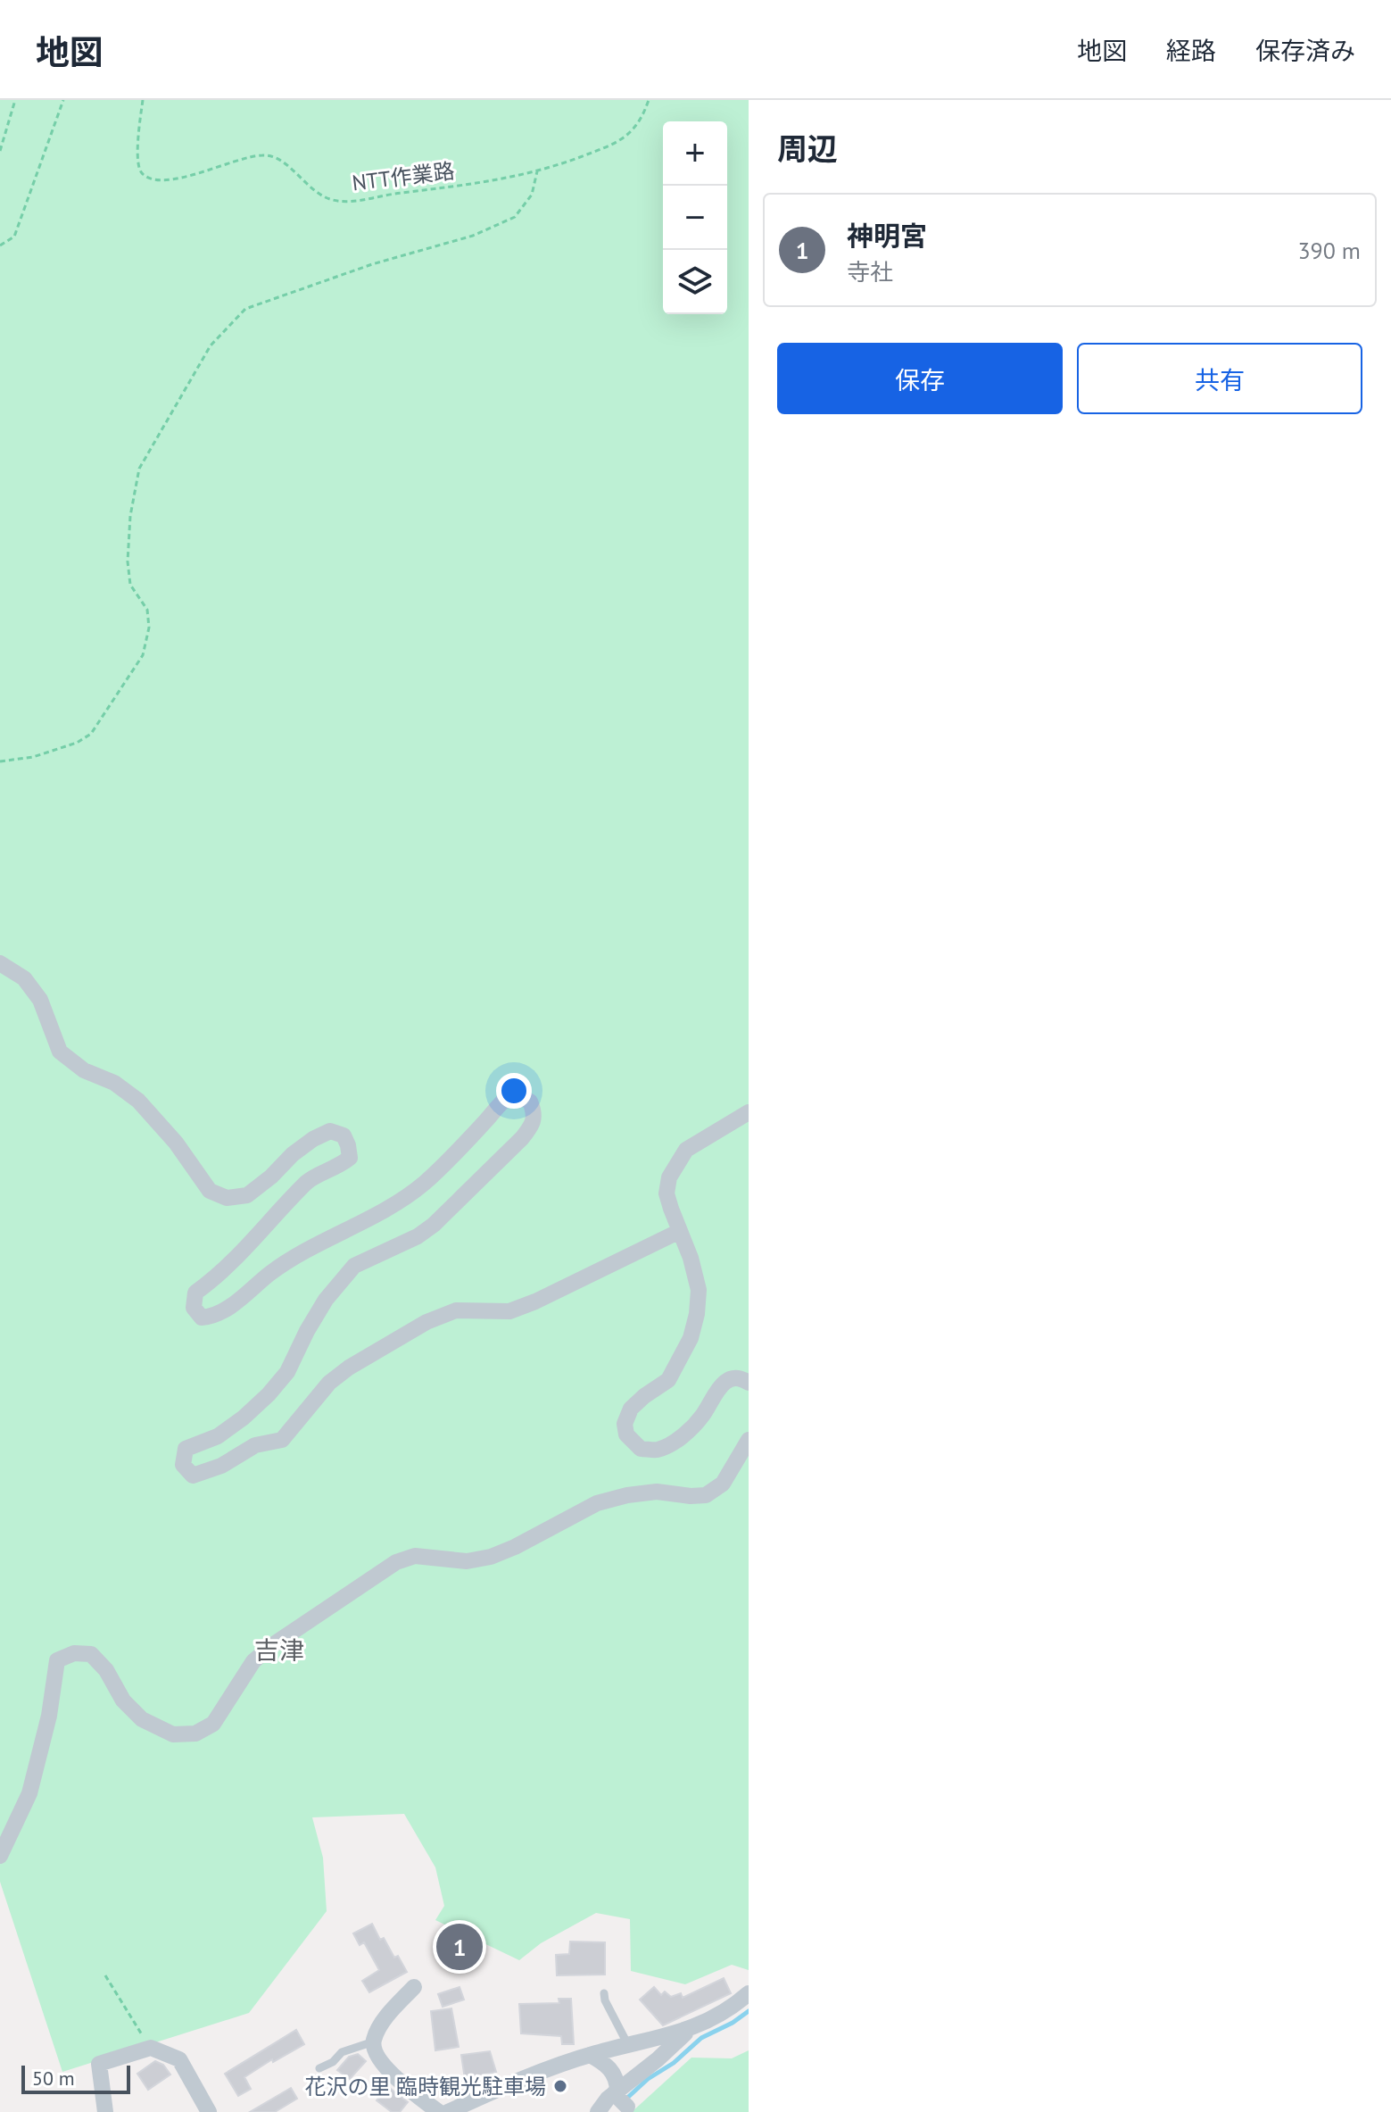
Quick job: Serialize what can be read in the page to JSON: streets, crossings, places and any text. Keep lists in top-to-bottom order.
{
  "streets": {
    "path": ["NTT作業路"]
  },
  "districts": ["吉津"],
  "places": ["花沢の里 臨時観光駐車場"],
  "scale_bar": "50 m",
  "page": {
    "header": "地図",
    "nav": ["地図", "経路", "保存済み"],
    "heading": "周辺",
    "map_buttons": ["+", "−"],
    "list": [
      {
        "mark": "1",
        "name": "神明宮",
        "note": "寺社",
        "value": "390 m"
      }
    ],
    "buttons": ["保存", "共有"],
    "pins": "1",
    "scale": "50 m"
  }
}
